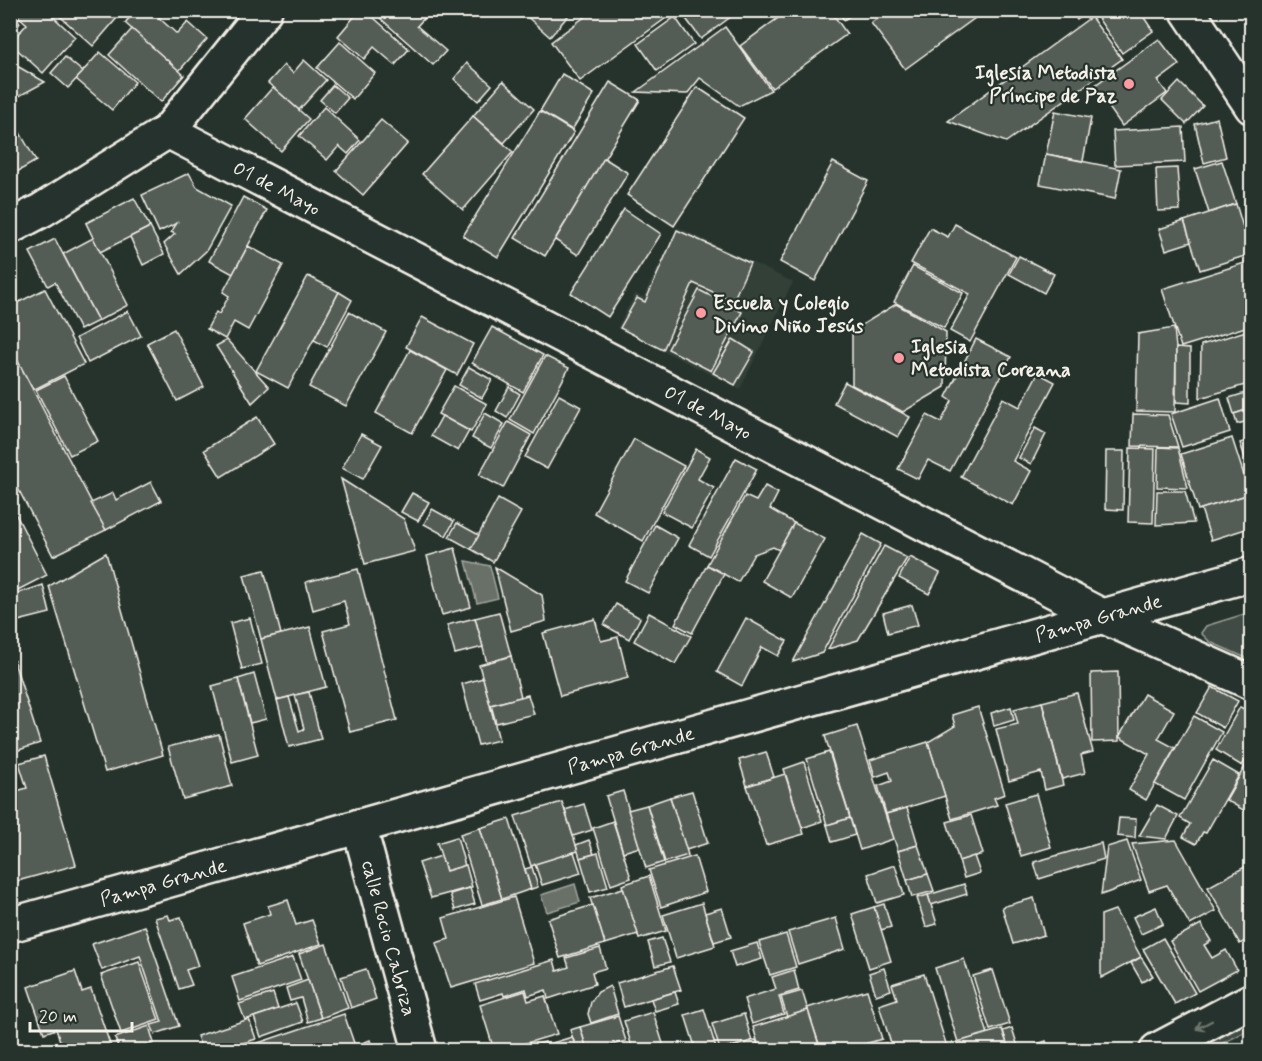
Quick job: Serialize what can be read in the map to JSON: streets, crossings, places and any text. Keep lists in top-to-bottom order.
{
  "streets": {
    "street": ["01 de Mayo", "Pampa Grande", "calle Rocio Cabriza"]
  },
  "crossings": [
    ["01 de Mayo", "Pampa Grande"],
    ["Pampa Grande", "calle Rocio Cabriza"]
  ],
  "places": ["Iglesia Metodista Príncipe de Paz", "Escuela y Colegio Divino Niño Jesús", "Iglesia Metodista Coreana"],
  "scale_bar": "20 m"
}
